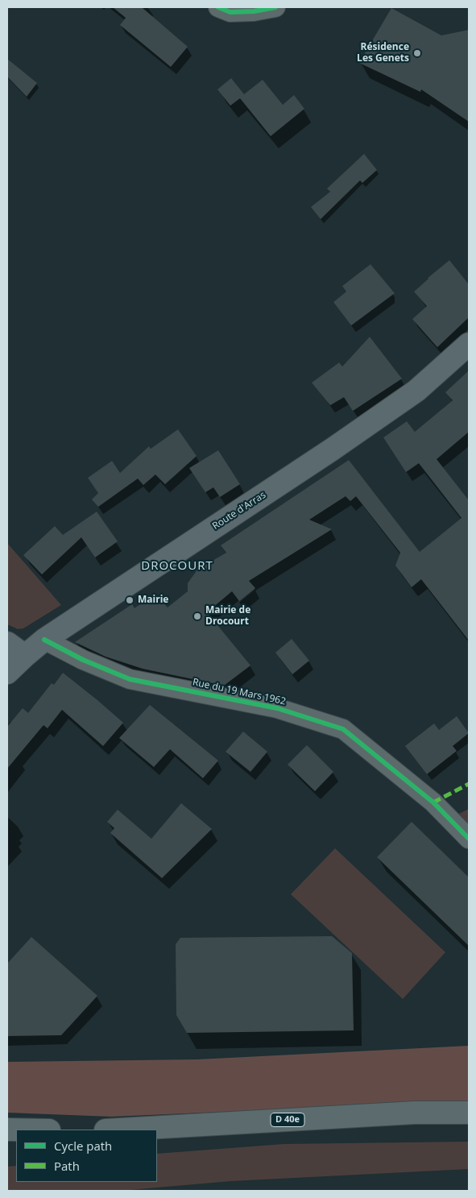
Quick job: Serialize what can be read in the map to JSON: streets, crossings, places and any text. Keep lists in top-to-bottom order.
{
  "streets": {
    "main road": ["Route d'Arras", "D 40e"],
    "street": ["Rue du 19 Mars 1962"]
  },
  "crossings": [
    ["Route d'Arras", "Rue du 19 Mars 1962"]
  ],
  "districts": ["DROCOURT"],
  "places": ["Résidence Les Genets", "Mairie", "Mairie de Drocourt"],
  "legend": ["Cycle path", "Path"]
}
